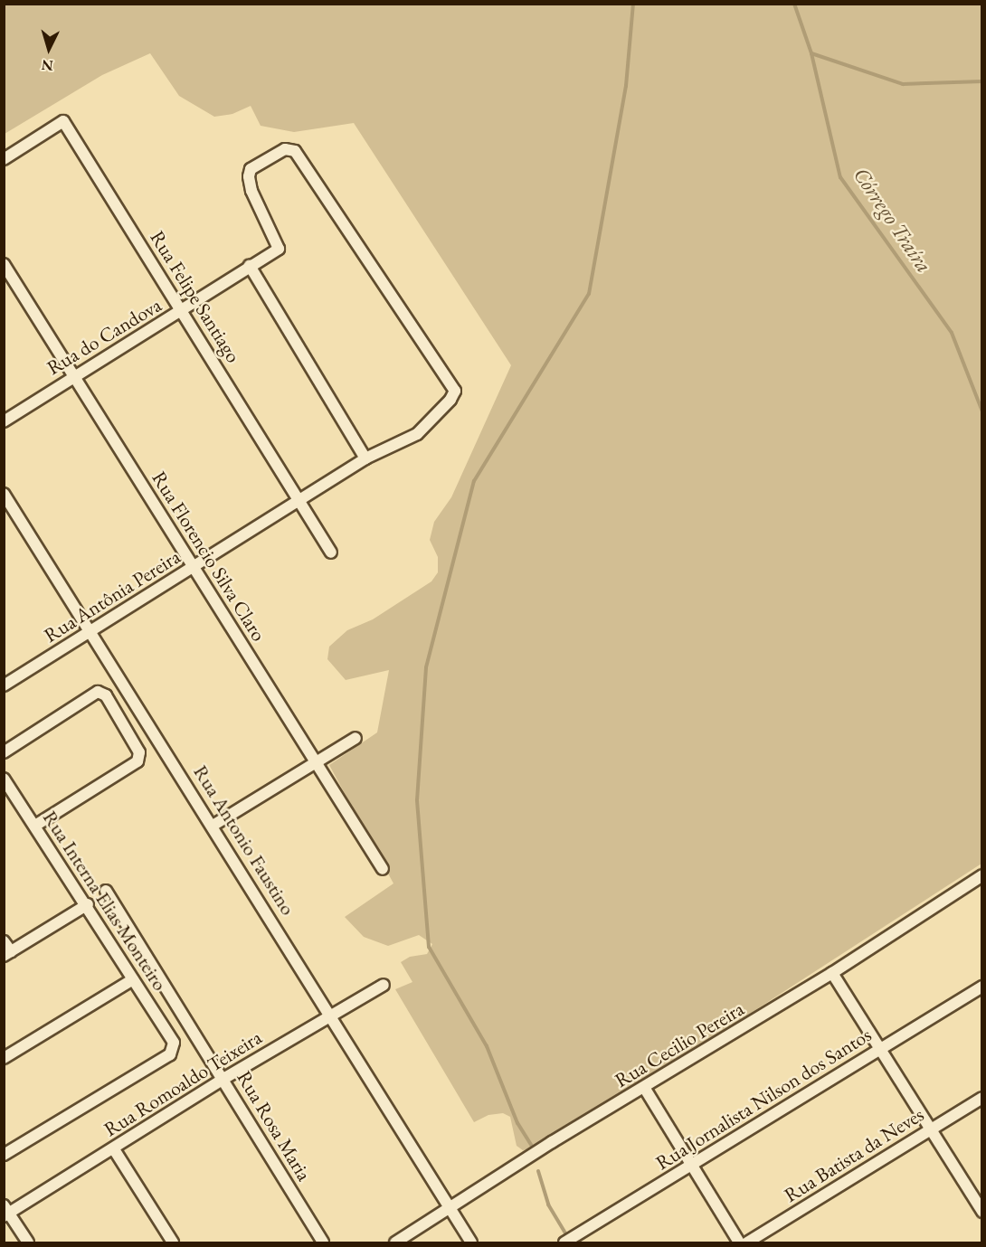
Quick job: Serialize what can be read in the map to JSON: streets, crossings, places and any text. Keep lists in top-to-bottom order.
{
  "streets": {
    "street": [
      "Rua Felipe Santiago",
      "Rua do Candova",
      "Rua Florencio Silva Claro",
      "Rua Antônia Pereira",
      "Rua Antonio Faustino",
      "Rua Interna Elias Monteiro",
      "Rua Cecilio Pereira",
      "Rua Romoaldo Teixeira",
      "Rua Jornalista Nilson dos Santos",
      "Rua Rosa Maria",
      "Rua Batista da Neves"
    ]
  },
  "crossings": [
    ["Rua Felipe Santiago", "Rua do Candova"],
    ["Rua Felipe Santiago", "Rua Antônia Pereira"],
    ["Rua do Candova", "Rua Florencio Silva Claro"],
    ["Rua do Candova", "Rua Antônia Pereira"],
    ["Rua Florencio Silva Claro", "Rua Antônia Pereira"],
    ["Rua Antônia Pereira", "Rua Antonio Faustino"],
    ["Rua Antonio Faustino", "Rua Cecilio Pereira"],
    ["Rua Antonio Faustino", "Rua Romoaldo Teixeira"],
    ["Rua Romoaldo Teixeira", "Rua Rosa Maria"]
  ],
  "water": ["Córrego Traíra"],
  "north": "bottom"
}
